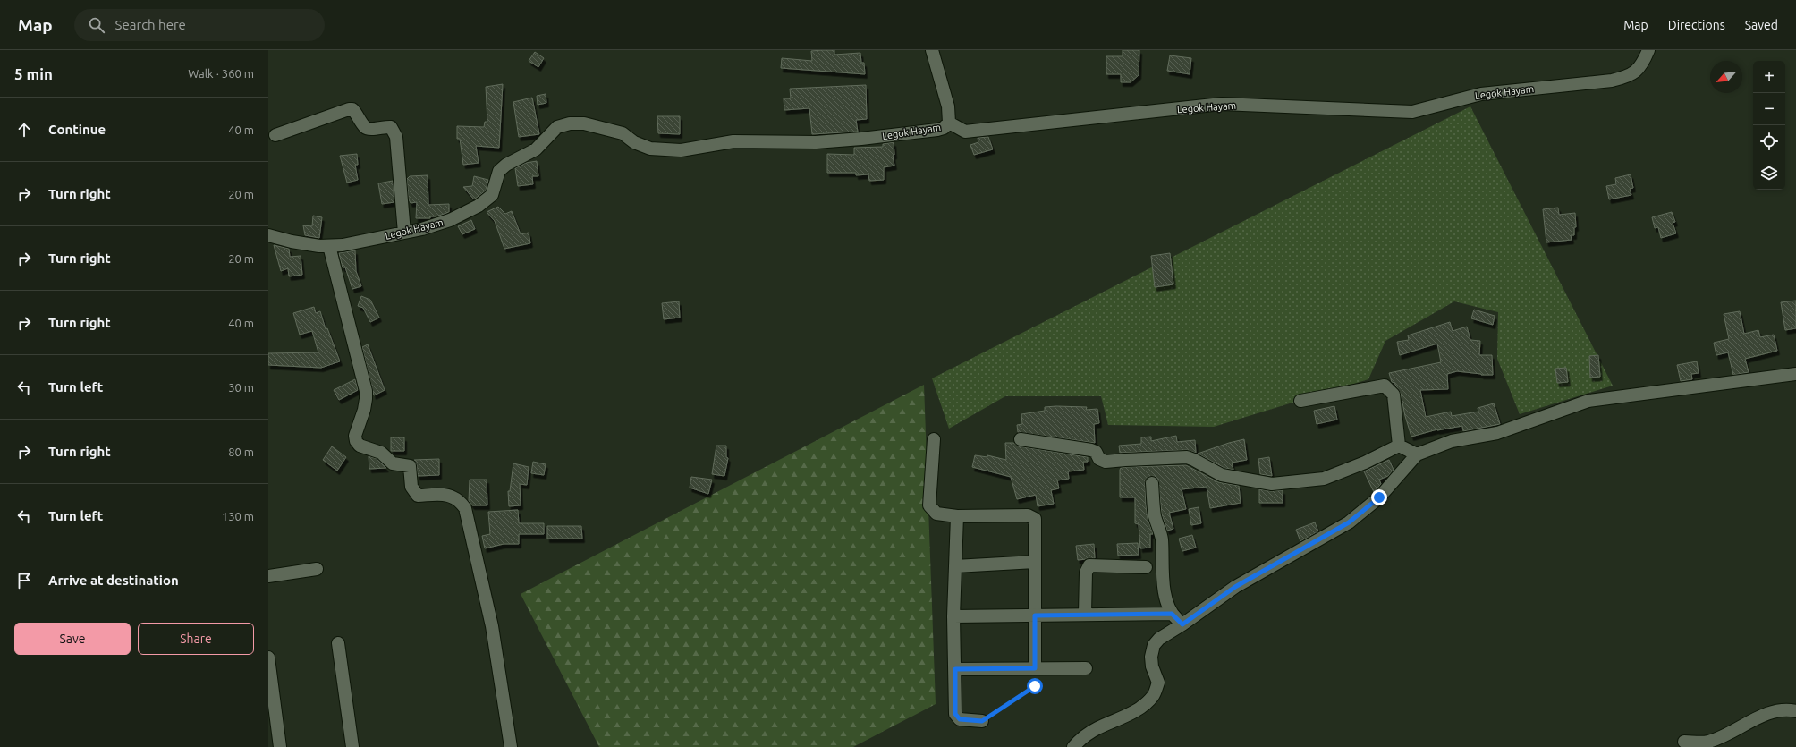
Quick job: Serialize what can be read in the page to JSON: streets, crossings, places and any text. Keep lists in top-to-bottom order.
{
  "streets": {
    "street": ["Legok Hayam"]
  },
  "north": "bottom left",
  "page": {
    "header": "Map",
    "search": "Search here",
    "nav": ["Map", "Directions", "Saved"],
    "heading": ["5 min", "Walk · 360 m"],
    "map_buttons": ["+", "−"],
    "list": [
      ["Continue", "40 m"],
      ["Turn right", "20 m"],
      ["Turn right", "20 m"],
      ["Turn right", "40 m"],
      ["Turn left", "30 m"],
      ["Turn right", "80 m"],
      ["Turn left", "130 m"],
      "Arrive at destination"
    ],
    "buttons": ["Save", "Share"]
  }
}
